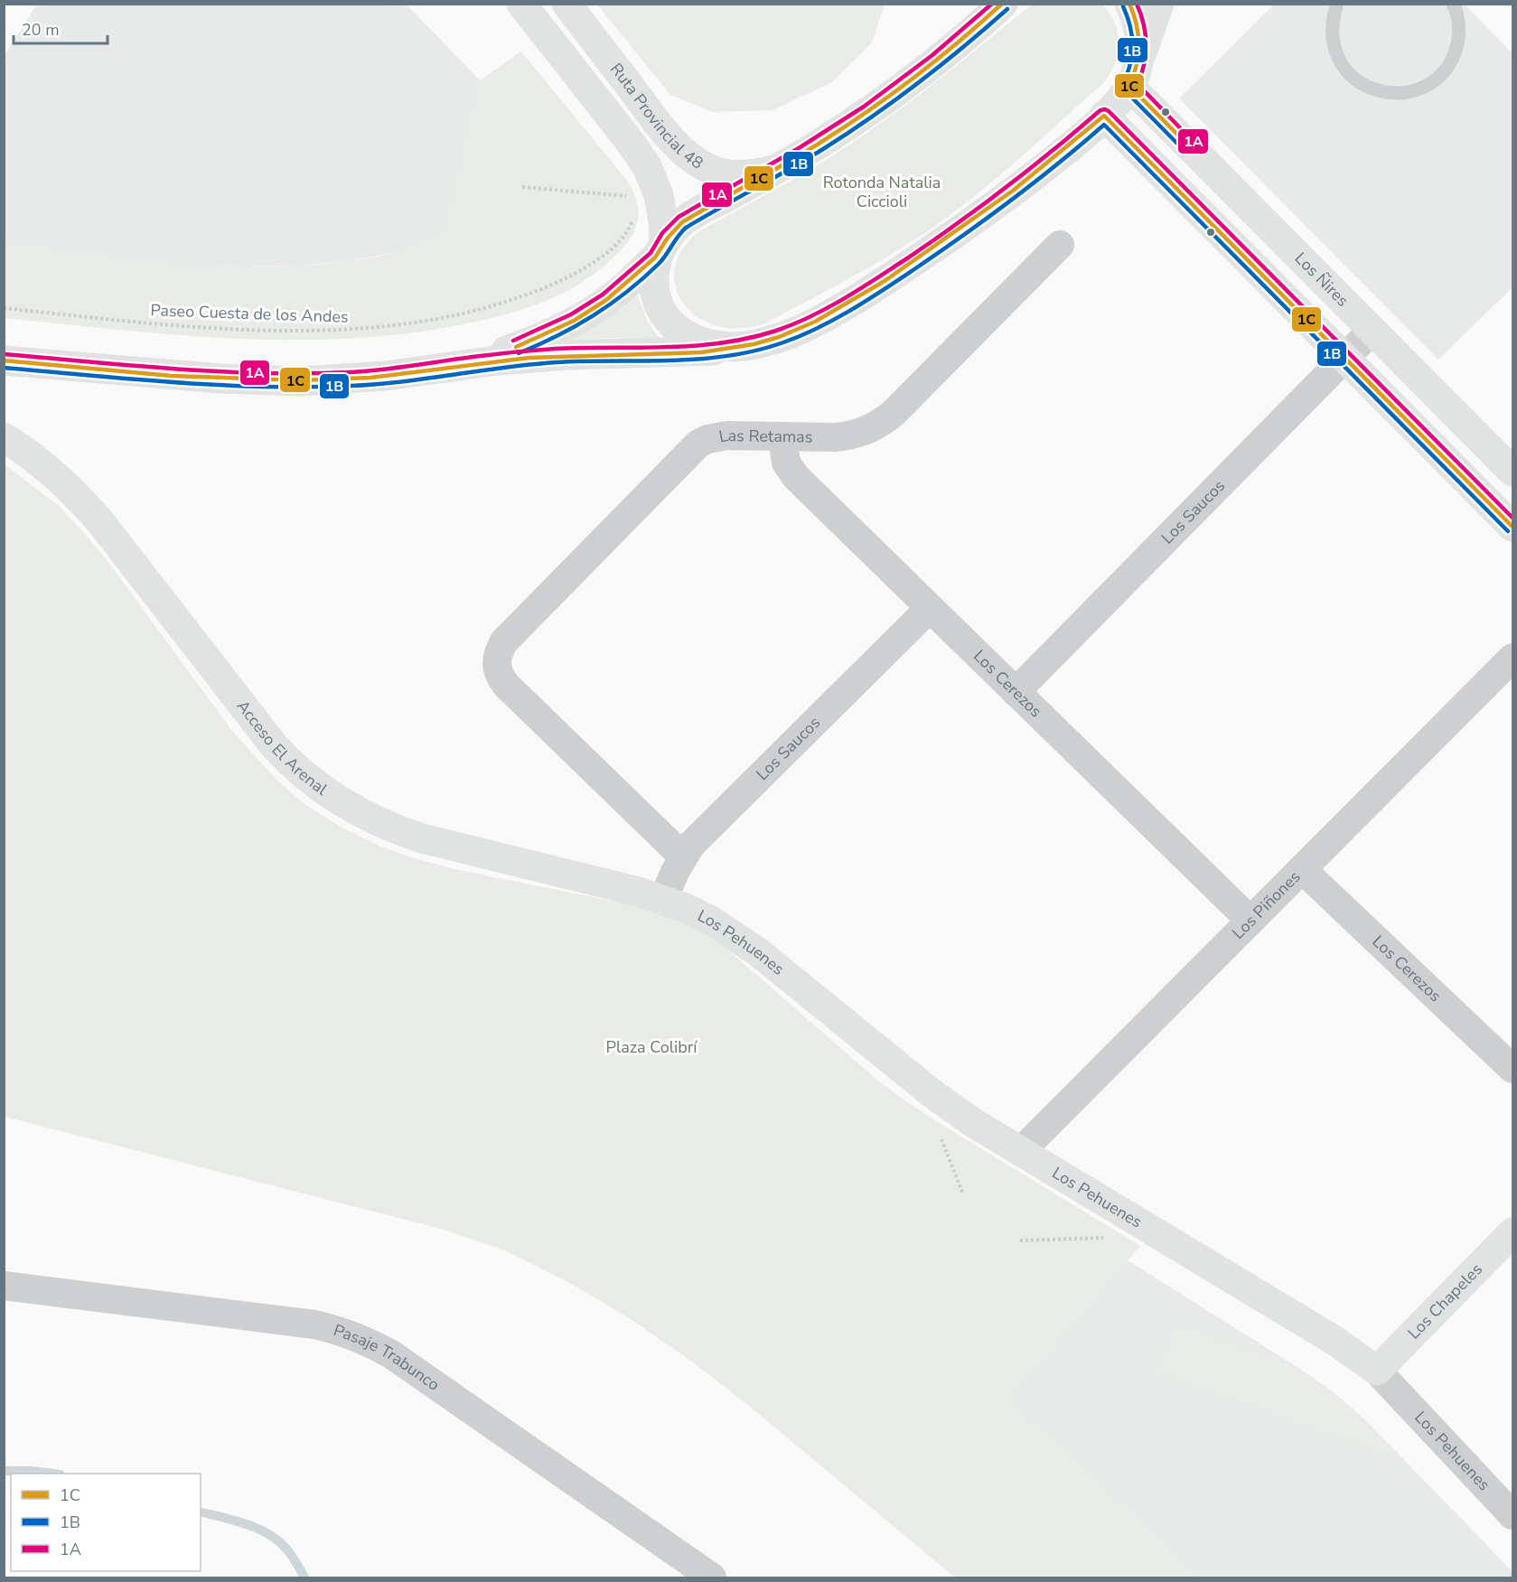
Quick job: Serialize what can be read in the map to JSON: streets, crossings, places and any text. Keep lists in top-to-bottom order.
{
  "streets": {
    "street": [
      "Ruta Provincial 48",
      "Los Ñires",
      "Las Retamas",
      "Los Saucos",
      "Los Cerezos",
      "Acceso El Arenal",
      "Los Piñones",
      "Los Pehuenes",
      "Los Chapeles",
      "Pasaje Trabunco"
    ],
    "path": ["Paseo Cuesta de los Andes"]
  },
  "crossings": [
    ["Los Ñires", "Los Saucos"],
    ["Las Retamas", "Los Saucos"],
    ["Las Retamas", "Los Cerezos"],
    ["Los Saucos", "Los Cerezos"],
    ["Los Saucos", "Acceso El Arenal"],
    ["Los Saucos", "Los Pehuenes"],
    ["Los Cerezos", "Los Piñones"],
    ["Acceso El Arenal", "Los Pehuenes"],
    ["Los Piñones", "Los Pehuenes"],
    ["Los Pehuenes", "Los Chapeles"]
  ],
  "parks": ["Rotonda Natalia Ciccioli", "Plaza Colibrí"],
  "lines": ["transit line 1C", "transit line 1A", "transit line 1B"],
  "legend": ["1C", "1B", "1A"],
  "scale_bar": "20 m"
}
